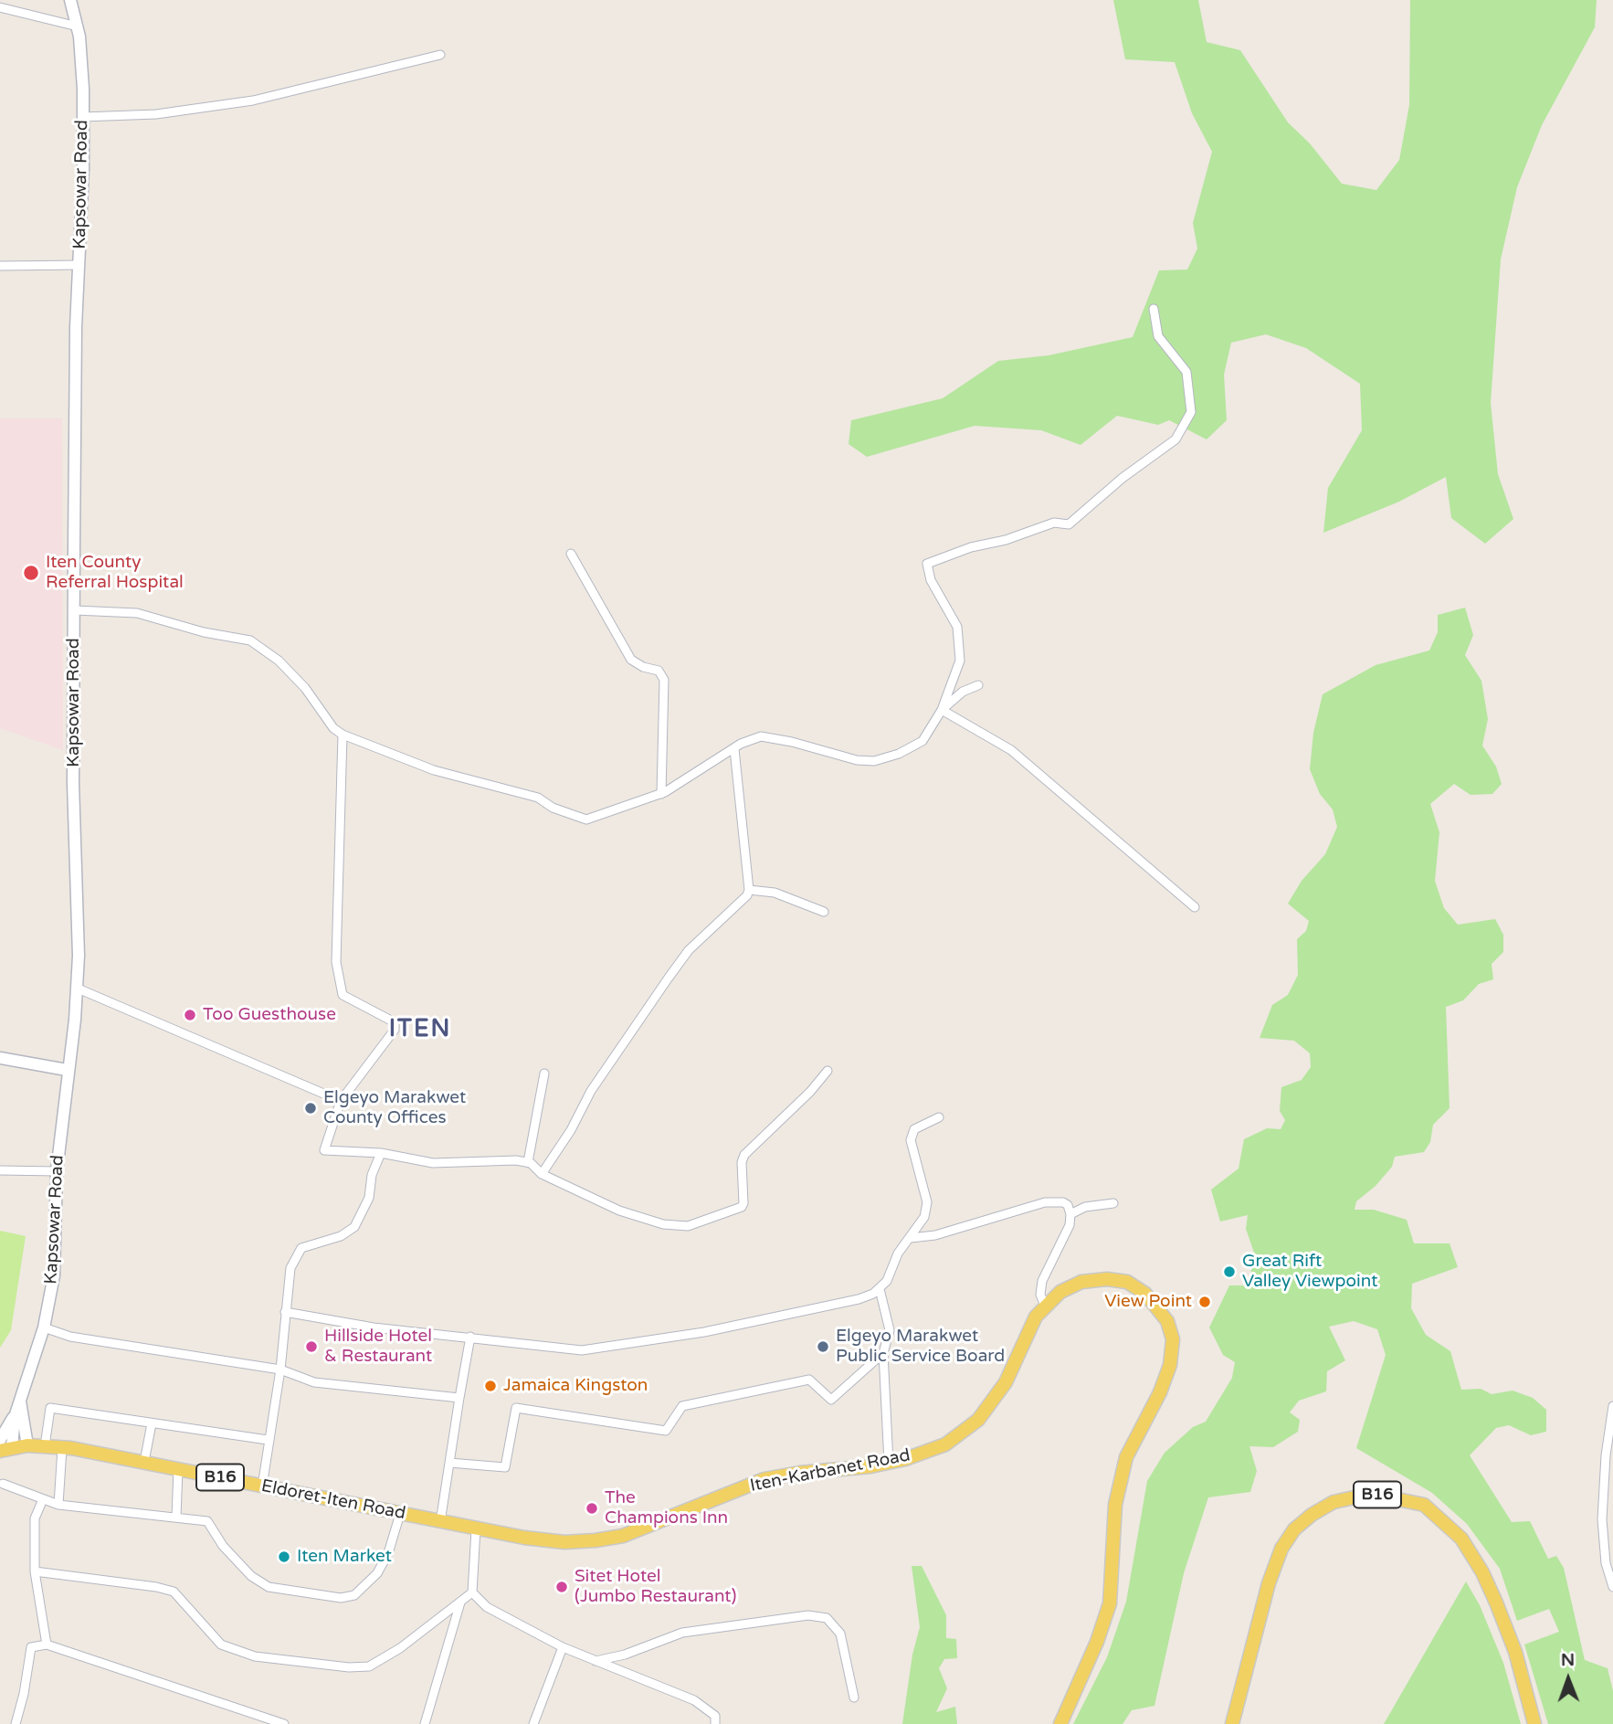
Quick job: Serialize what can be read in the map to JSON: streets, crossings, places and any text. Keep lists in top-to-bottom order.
{
  "streets": {
    "main road": [
      "Kapsowar Road",
      "Iten-Karbanet Road",
      "B16",
      "Eldoret-Iten Road"
    ]
  },
  "crossings": [
    ["Kapsowar Road", "Eldoret-Iten Road"],
    ["Iten-Karbanet Road", "Eldoret-Iten Road"]
  ],
  "districts": ["ITEN"],
  "places": [
    "Iten County Referral Hospital",
    "Too Guesthouse",
    "Elgeyo Marakwet County Offices",
    "Great Rift Valley Viewpoint",
    "View Point",
    "Hillside Hotel & Restaurant",
    "Elgeyo Marakwet Public Service Board",
    "Jamaica Kingston",
    "The Champions Inn",
    "Iten Market",
    "Sitet Hotel (Jumbo Restaurant)"
  ],
  "north": "top"
}
